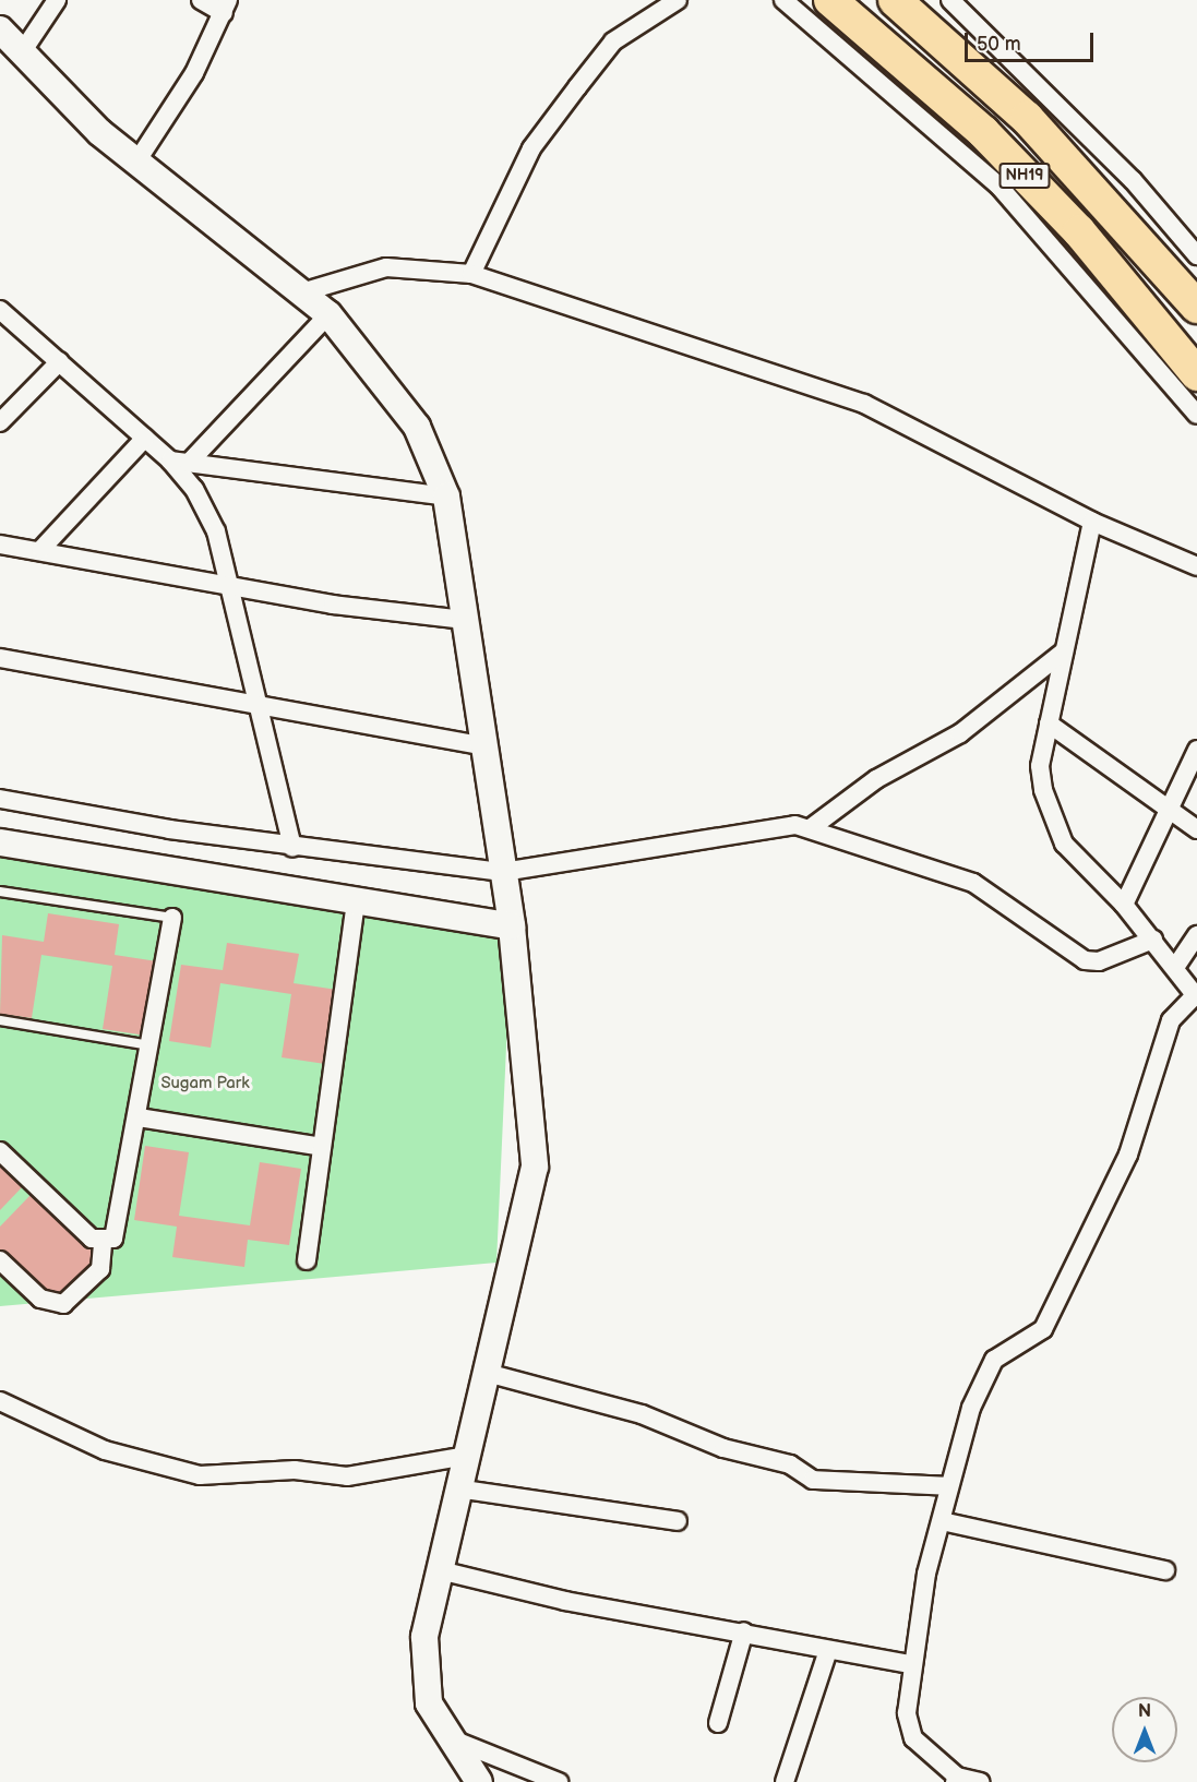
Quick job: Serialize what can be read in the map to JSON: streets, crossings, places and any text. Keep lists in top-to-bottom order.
{
  "streets": {
    "highway": ["NH19"]
  },
  "parks": ["Sugam Park"],
  "scale_bar": "50 m",
  "north": "top"
}
